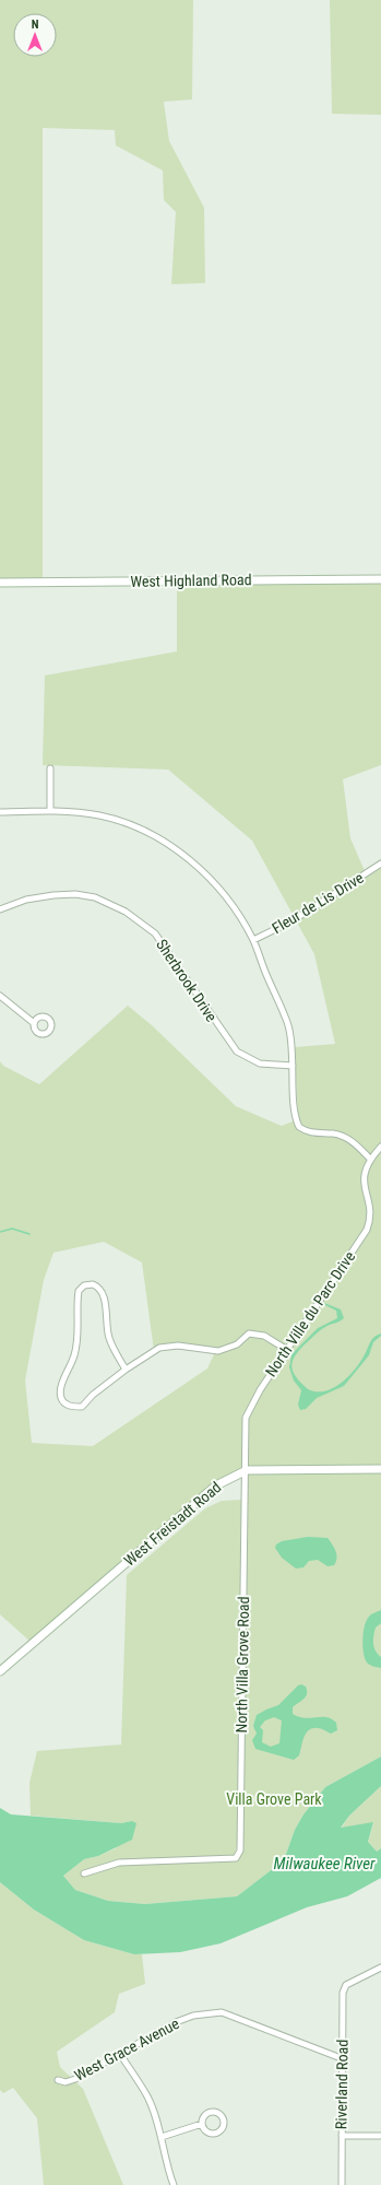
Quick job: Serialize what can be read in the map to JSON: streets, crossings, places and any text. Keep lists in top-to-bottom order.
{
  "streets": {
    "street": [
      "West Highland Road",
      "Fleur de Lis Drive",
      "Sherbrook Drive",
      "North Ville du Parc Drive",
      "West Freistadt Road",
      "North Villa Grove Road",
      "West Grace Avenue",
      "Riverland Road"
    ]
  },
  "crossings": [
    ["North Ville du Parc Drive", "West Freistadt Road"],
    ["North Ville du Parc Drive", "North Villa Grove Road"],
    ["West Freistadt Road", "North Villa Grove Road"],
    ["West Grace Avenue", "Riverland Road"]
  ],
  "water": ["Milwaukee River"],
  "parks": ["Villa Grove Park"],
  "north": "top"
}
